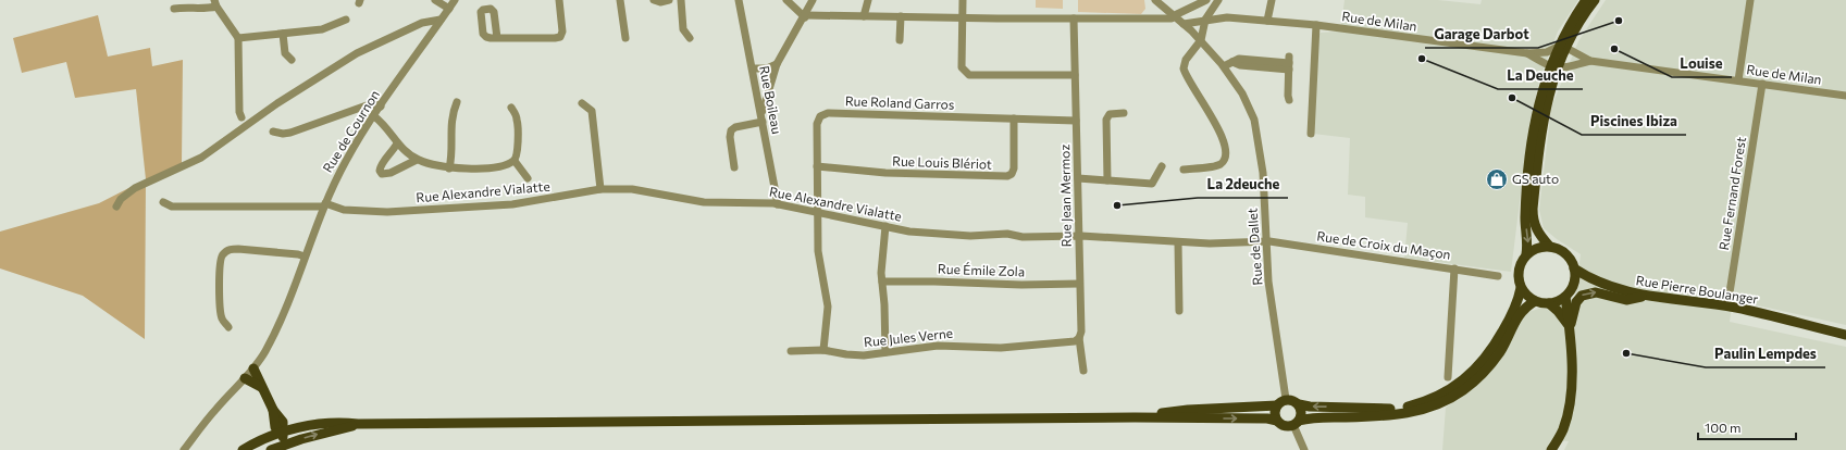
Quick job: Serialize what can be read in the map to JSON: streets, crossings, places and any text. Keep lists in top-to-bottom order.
{
  "streets": {
    "main road": ["Rue Pierre Boulanger"],
    "street": [
      "Rue de Milan",
      "Rue Boileau",
      "Rue Roland Garros",
      "Rue de Cournon",
      "Rue Louis Blériot",
      "Rue Alexandre Vialatte",
      "Rue Fernand Forest",
      "Rue Jean Mermoz",
      "Rue de Croix du Maçon",
      "Rue de Dallet",
      "Rue Émile Zola",
      "Rue Jules Verne"
    ]
  },
  "crossings": [
    ["Rue de Milan", "Rue Fernand Forest"],
    ["Rue de Milan", "Rue de Dallet"],
    ["Rue Boileau", "Rue Alexandre Vialatte"],
    ["Rue Roland Garros", "Rue Louis Blériot"],
    ["Rue Roland Garros", "Rue Alexandre Vialatte"],
    ["Rue Roland Garros", "Rue Jean Mermoz"],
    ["Rue Roland Garros", "Rue Jules Verne"],
    ["Rue de Cournon", "Rue Alexandre Vialatte"],
    ["Rue Alexandre Vialatte", "Rue Jean Mermoz"],
    ["Rue Alexandre Vialatte", "Rue de Croix du Maçon"],
    ["Rue Alexandre Vialatte", "Rue de Dallet"],
    ["Rue Fernand Forest", "Rue Pierre Boulanger"],
    ["Rue Jean Mermoz", "Rue Émile Zola"],
    ["Rue Jean Mermoz", "Rue Jules Verne"],
    ["Rue de Croix du Maçon", "Rue de Dallet"]
  ],
  "places": {
    "other": [
      "Garage Darbot",
      "Louise",
      "La Deuche",
      "Piscines Ibiza",
      "La 2deuche",
      "Paulin Lempdes"
    ],
    "shop": ["GS auto"]
  },
  "scale_bar": "100 m"
}
